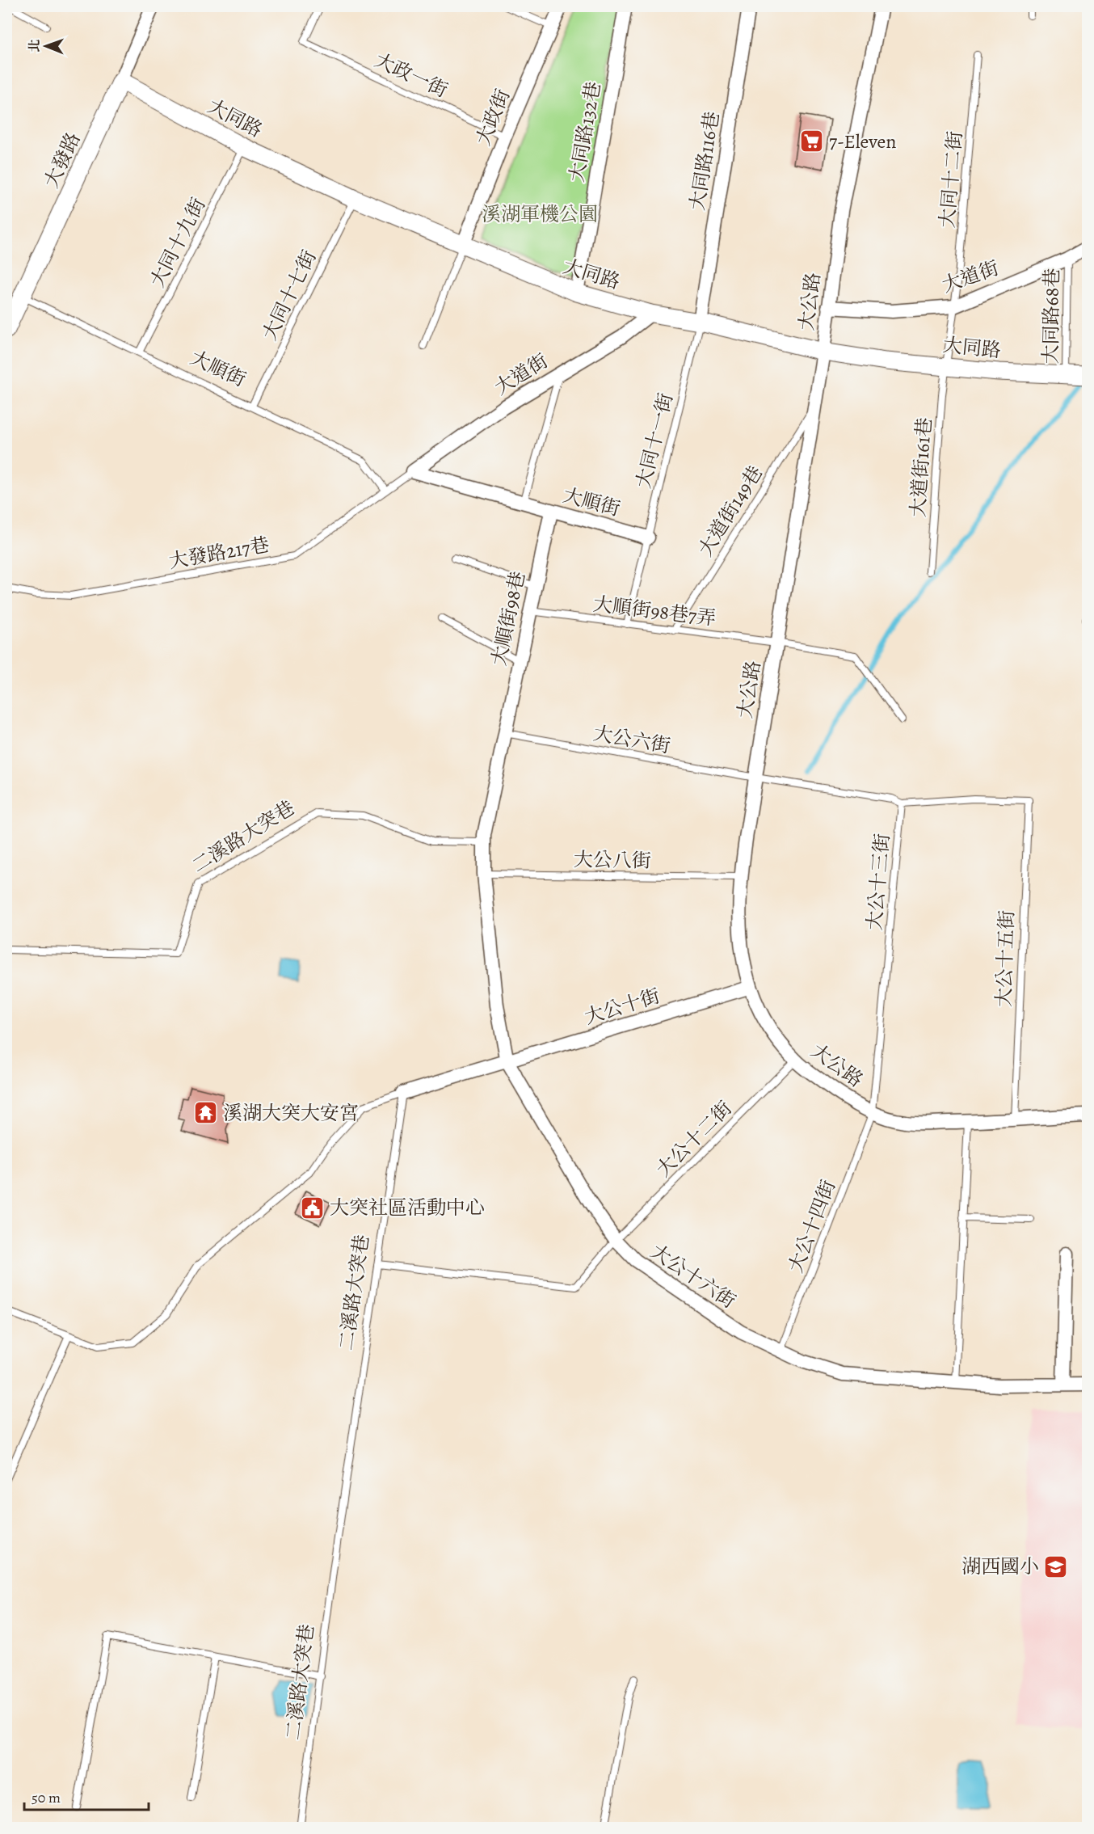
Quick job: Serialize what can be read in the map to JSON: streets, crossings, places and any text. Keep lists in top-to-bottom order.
{
  "streets": {
    "street": [
      "大政街",
      "大同路",
      "大同路132巷",
      "大發路",
      "大同路116巷",
      "大道街",
      "大公路",
      "大順街",
      "大順街98巷",
      "大公十街",
      "大公十六街"
    ],
    "lane": [
      "大政一街",
      "大同十二街",
      "大同十九街",
      "大同十七街",
      "大同路68巷",
      "大同十一街",
      "大道街161巷",
      "大道街149巷",
      "大發路217巷",
      "大順街98巷7弄",
      "大公六街",
      "二溪路大突巷",
      "大公八街",
      "大公十三街",
      "大公十五街",
      "大公十二街",
      "大公十四街"
    ]
  },
  "crossings": [
    ["大政一街", "大政街"],
    ["大政街", "大同路"],
    ["大同路", "大同路132巷"],
    ["大同路", "大發路"],
    ["大同路", "大同路116巷"],
    ["大同路", "大同十二街"],
    ["大同路", "大同十九街"],
    ["大同路", "大道街"],
    ["大同路", "大同十七街"],
    ["大同路", "大公路"],
    ["大同路", "大同路68巷"],
    ["大同路", "大同十一街"],
    ["大同路", "大道街161巷"],
    ["大發路", "大順街"],
    ["大同路116巷", "大同十一街"],
    ["大同十二街", "大道街"],
    ["大同十二街", "大道街161巷"],
    ["大同十九街", "大順街"],
    ["大道街", "大公路"],
    ["大道街", "大同路68巷"],
    ["大道街", "大順街"],
    ["大道街", "大發路217巷"],
    ["大同十七街", "大順街"],
    ["大公路", "大道街149巷"],
    ["大公路", "大順街98巷7弄"],
    ["大公路", "大公六街"],
    ["大公路", "大公八街"],
    ["大公路", "大公十三街"],
    ["大公路", "大公十五街"],
    ["大公路", "大公十街"],
    ["大公路", "大公十二街"],
    ["大公路", "大公十四街"],
    ["大順街", "大同十一街"],
    ["大順街", "大發路217巷"],
    ["大順街", "大順街98巷"],
    ["大同十一街", "大順街98巷7弄"],
    ["大道街149巷", "大順街98巷7弄"],
    ["大順街98巷7弄", "大順街98巷"],
    ["大順街98巷", "大公六街"],
    ["二溪路大突巷", "大公十街"],
    ["二溪路大突巷", "大公十二街"],
    ["大公十三街", "大公十五街"],
    ["大公十三街", "大公十四街"],
    ["大公十街", "大公十六街"],
    ["大公十二街", "大公十六街"],
    ["大公十四街", "大公十六街"]
  ],
  "parks": ["溪湖軍機公園"],
  "places": {
    "supermarket": ["7-Eleven"],
    "temple": ["溪湖大突大安宮"],
    "public building": ["大突社區活動中心"],
    "school or university": ["湖西國小"]
  },
  "scale_bar": "50 m",
  "north": "left"
}
